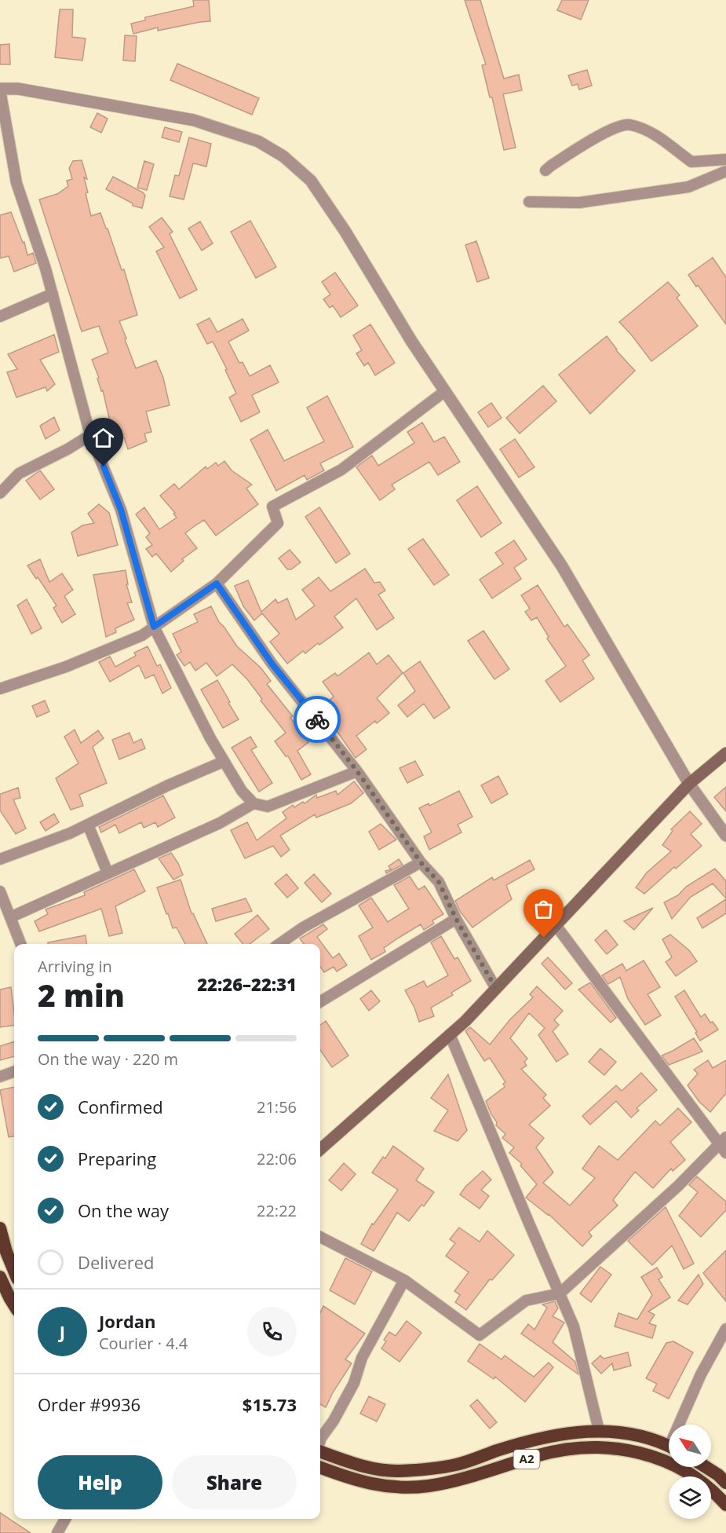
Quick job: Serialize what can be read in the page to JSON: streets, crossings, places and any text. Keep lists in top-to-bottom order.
{
  "streets": {
    "highway": ["A2"]
  },
  "north": "top left",
  "page": {
    "heading": ["2 min", "Arriving in", "22:26–22:31"],
    "panel": [
      "Jordan",
      "Courier · 4.4",
      "Order #9936",
      "$15.73"
    ],
    "bar": "On the way · 220 m",
    "list": [
      ["Confirmed", "21:56"],
      ["Preparing", "22:06"],
      ["On the way", "22:22"],
      "Delivered"
    ],
    "round": "J",
    "buttons": ["Help", "Share"]
  }
}
